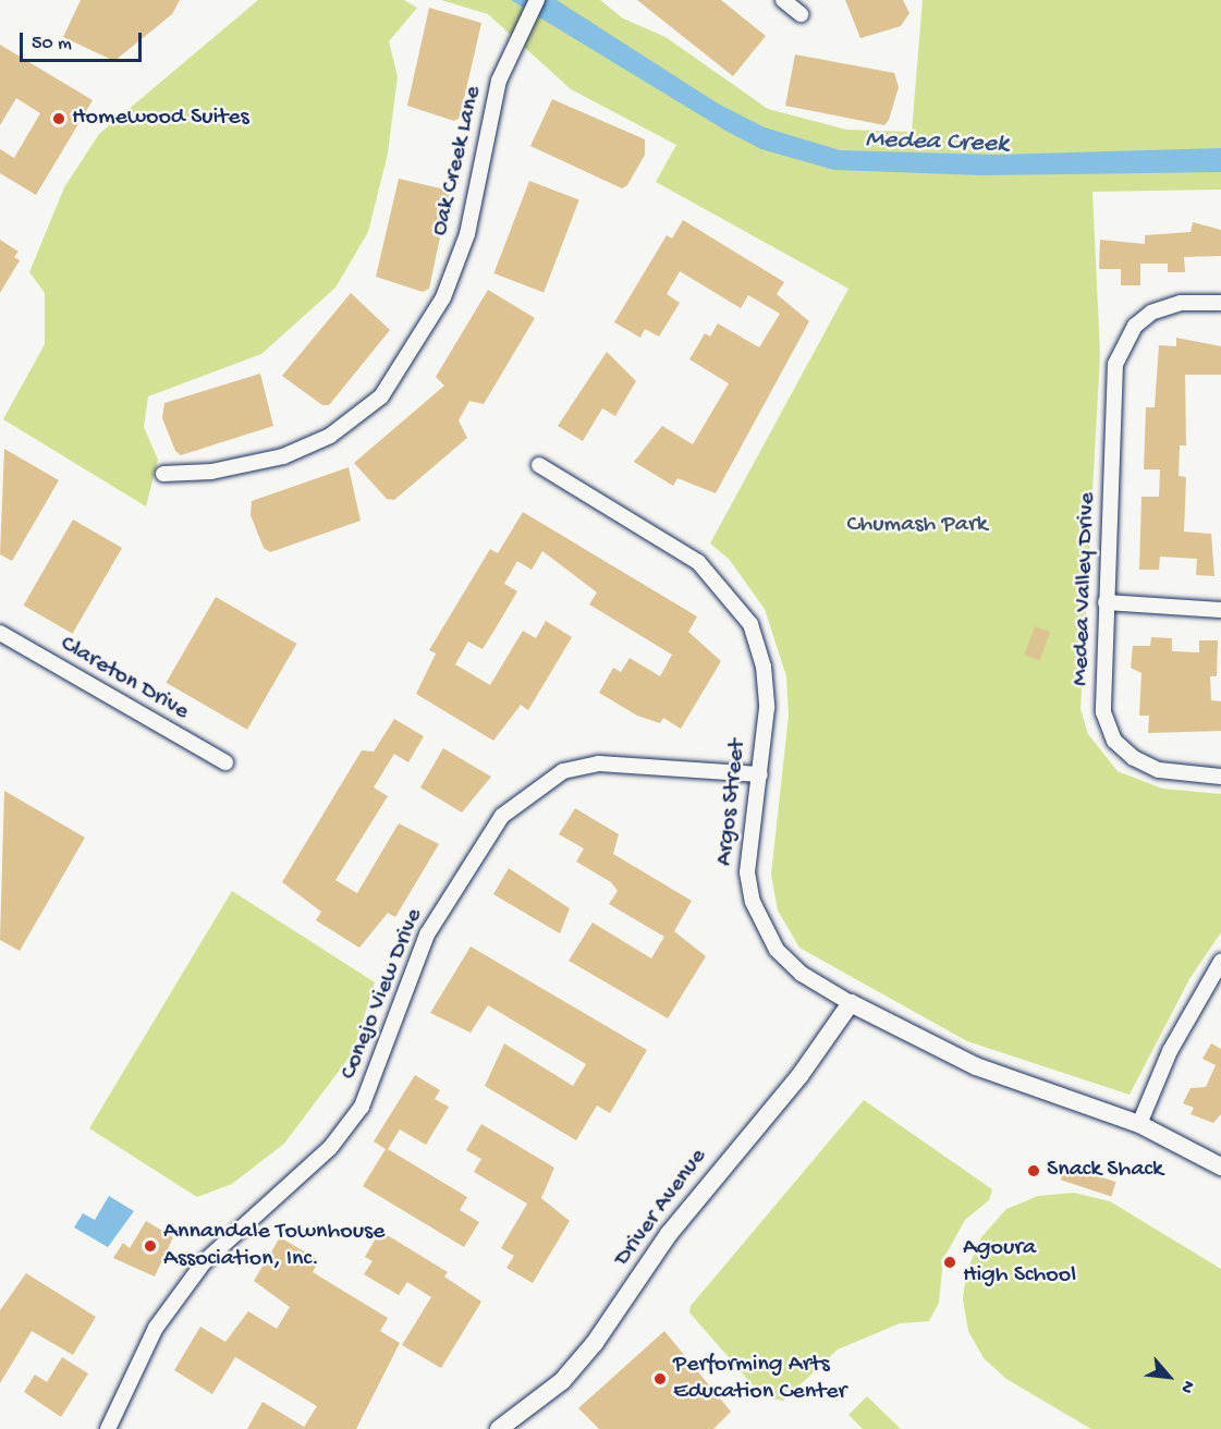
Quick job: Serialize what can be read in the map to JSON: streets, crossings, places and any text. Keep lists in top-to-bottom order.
{
  "streets": {
    "street": [
      "Oak Creek Lane",
      "Medea Valley Drive",
      "Clareton Drive",
      "Argos Street",
      "Conejo View Drive",
      "Driver Avenue"
    ]
  },
  "crossings": [
    ["Argos Street", "Conejo View Drive"],
    ["Argos Street", "Driver Avenue"]
  ],
  "water": ["Medea Creek"],
  "parks": ["Chumash Park"],
  "places": [
    "Homewood Suites",
    "Snack Shack",
    "Annandale Townhouse Association, Inc.",
    "Agoura High School",
    "Performing Arts Education Center"
  ],
  "scale_bar": "50 m",
  "north": "bottom right"
}
